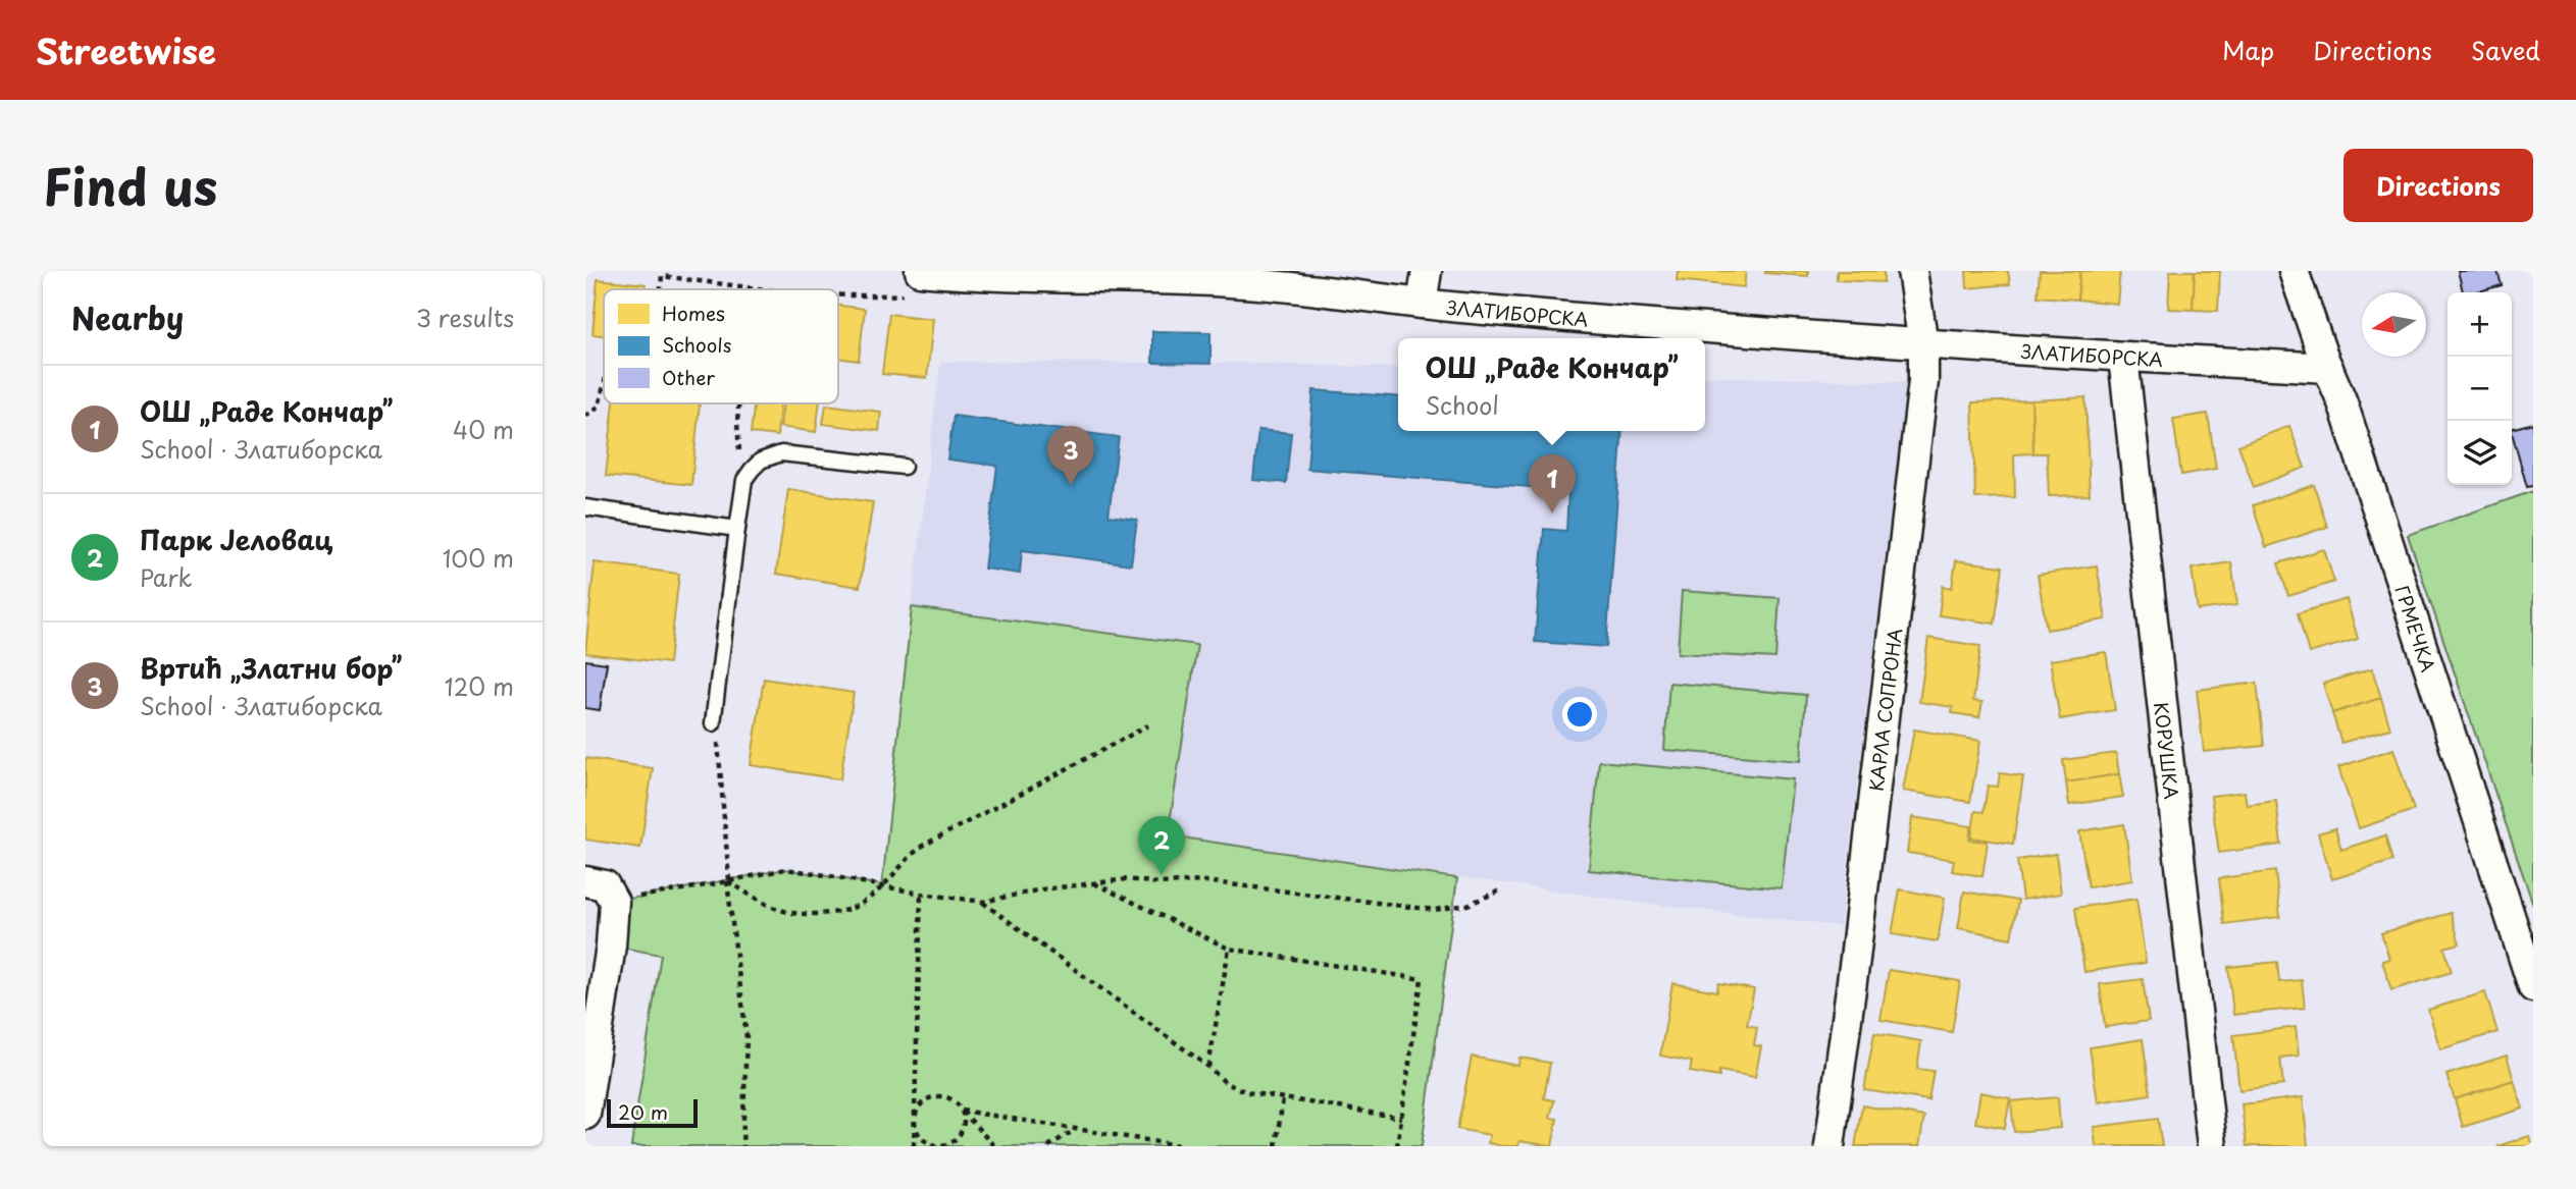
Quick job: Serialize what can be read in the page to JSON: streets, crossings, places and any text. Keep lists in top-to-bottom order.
{
  "streets": {
    "street": [
      "ЗЛАТИБОРСКА",
      "ГРМЕЧКА",
      "КАРЛА СОПРОНА",
      "КОРУШКА"
    ]
  },
  "crossings": [
    ["ЗЛАТИБОРСКА", "ГРМЕЧКА"],
    ["ЗЛАТИБОРСКА", "КАРЛА СОПРОНА"],
    ["ЗЛАТИБОРСКА", "КОРУШКА"]
  ],
  "legend": ["Homes", "Schools", "Other"],
  "scale_bar": "20 m",
  "north": "left",
  "page": {
    "header": "Streetwise",
    "nav": ["Map", "Directions", "Saved"],
    "title": "Find us",
    "buttons": "Directions",
    "heading": ["Nearby", "3 results"],
    "map_buttons": ["+", "−"],
    "popup": ["ОШ „Раде Кончар”", "School"],
    "list": [
      {
        "mark": "1",
        "name": "ОШ „Раде Кончар”",
        "note": "School · Златиборска",
        "value": "40 m"
      },
      {
        "mark": "2",
        "name": "Парк Јеловац",
        "note": "Park",
        "value": "100 m"
      },
      {
        "mark": "3",
        "name": "Вртић „Златни бор”",
        "note": "School · Златиборска",
        "value": "120 m"
      }
    ],
    "pins": ["3", "1", "2"],
    "scale": "20 m"
  }
}
